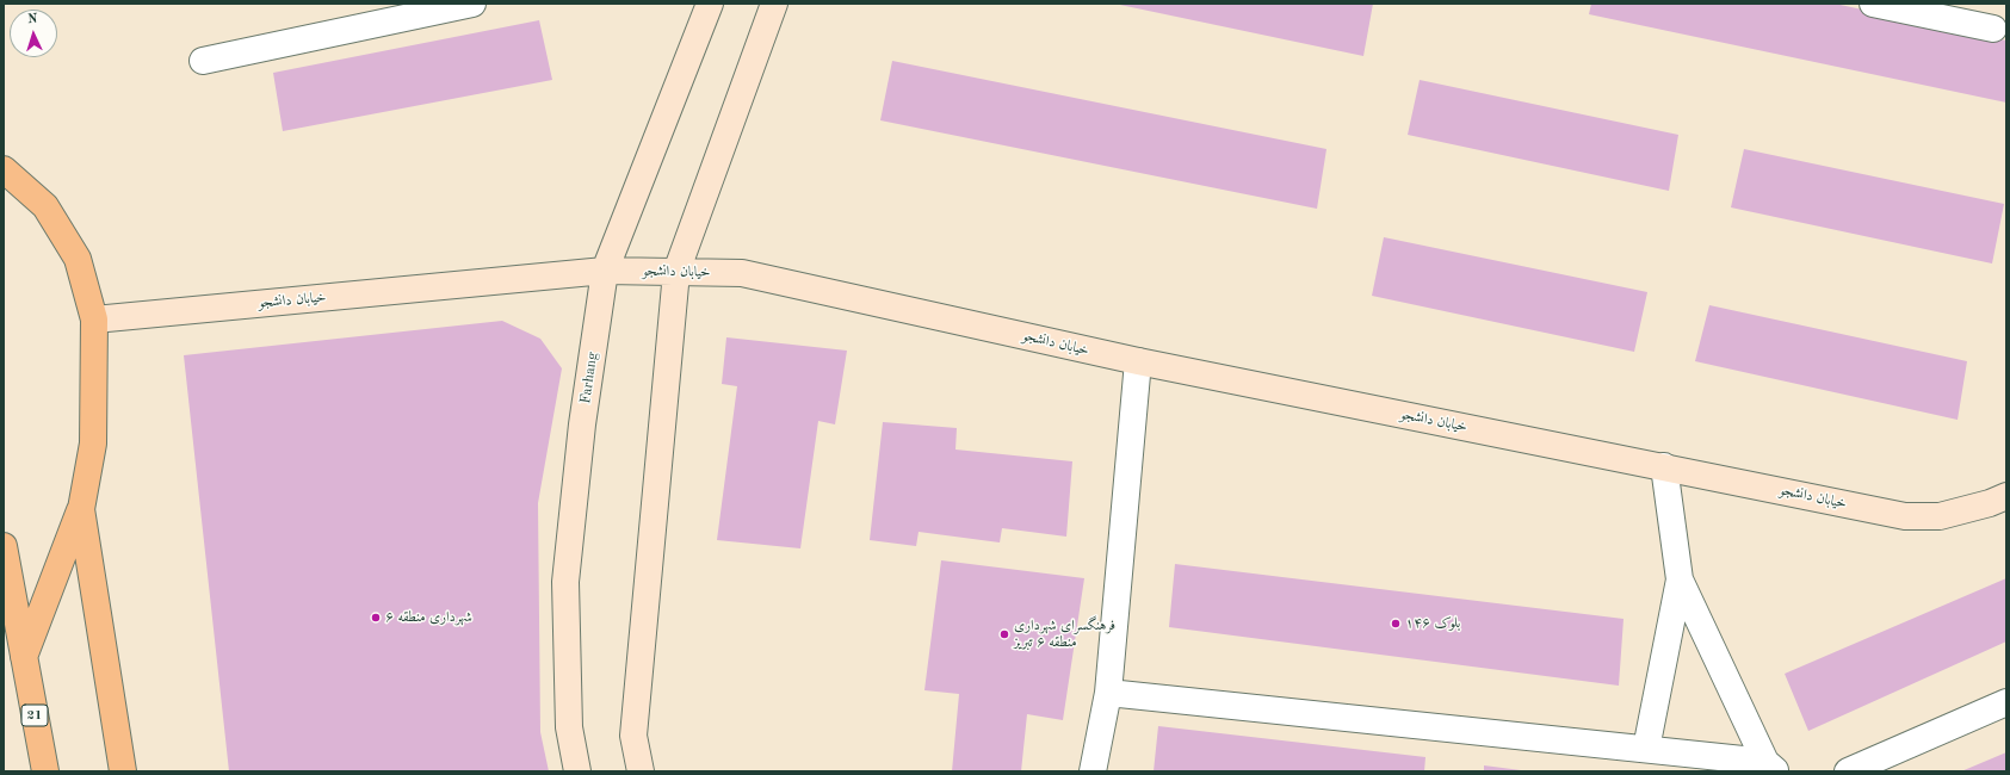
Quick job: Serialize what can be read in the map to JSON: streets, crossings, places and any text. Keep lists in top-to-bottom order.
{
  "streets": {
    "highway": ["21"],
    "street": ["خیابان دانشجو", "Farhang"]
  },
  "crossings": [
    ["خیابان دانشجو", "Farhang"]
  ],
  "places": ["شهرداری منطقه ۶", "بلوک ۱۴۶", "فرهنگسرای شهرداری منطقه ۶ تبریز"],
  "north": "top"
}
